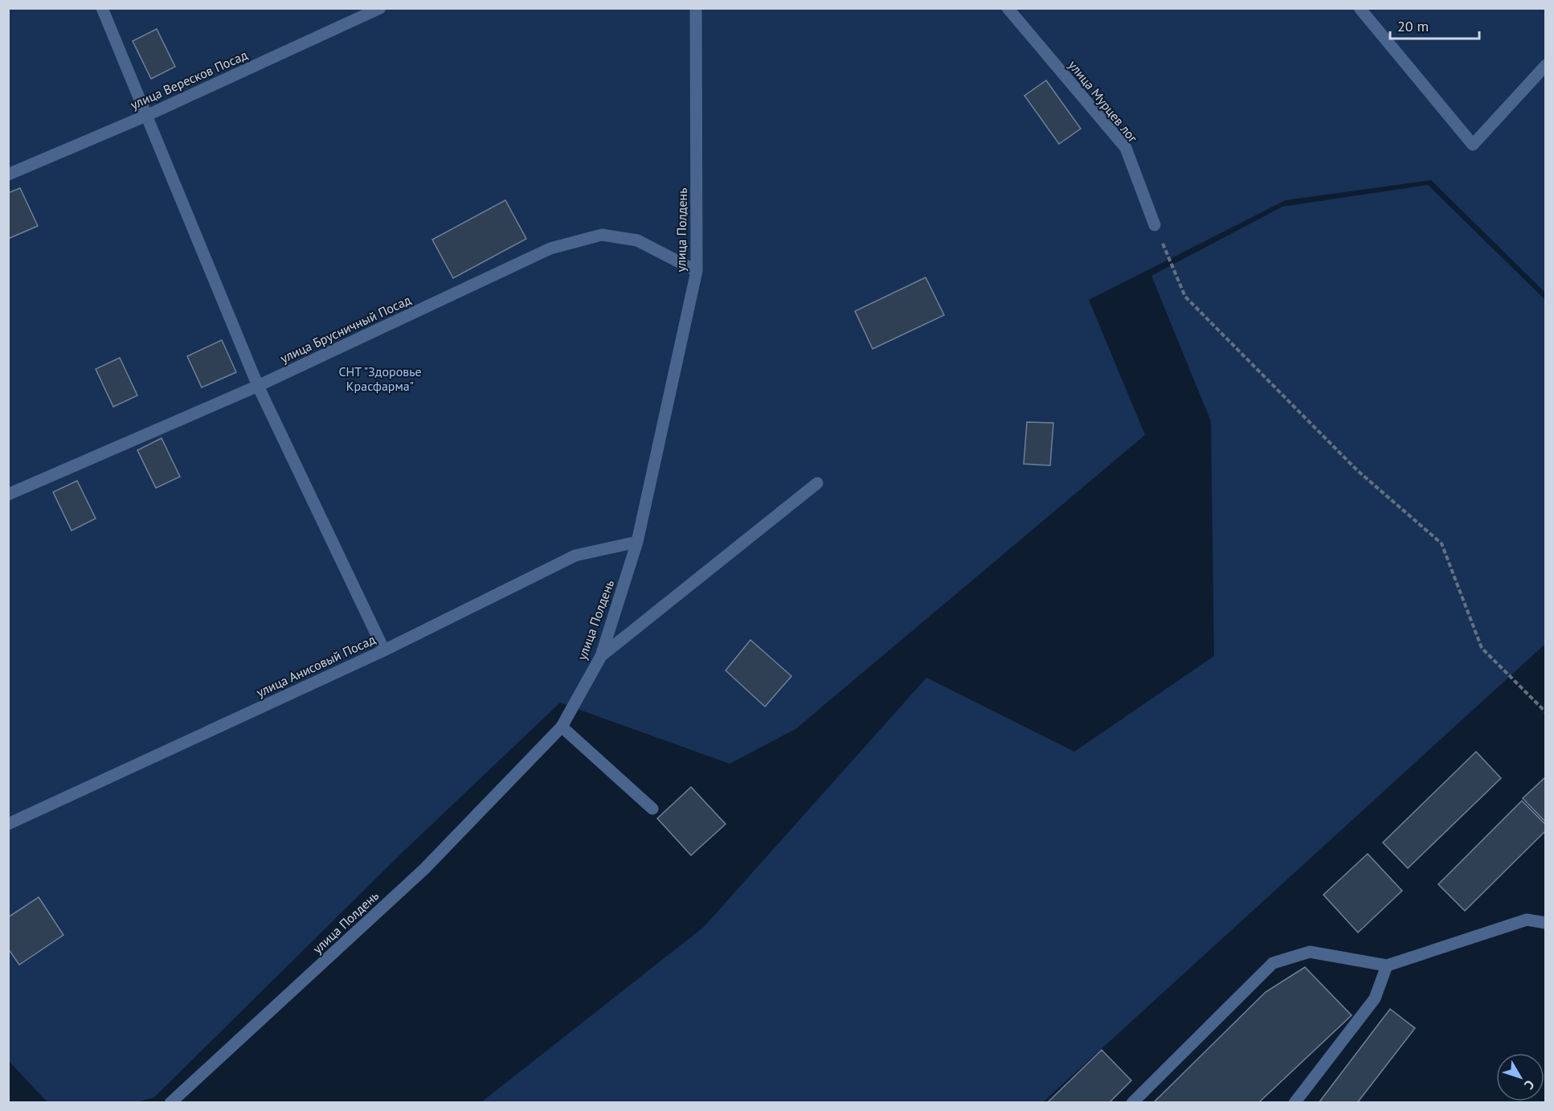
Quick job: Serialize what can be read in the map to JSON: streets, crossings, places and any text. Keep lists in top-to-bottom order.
{
  "streets": {
    "street": [
      "улица Вересков Посад",
      "улица Мурцев лог",
      "улица Полдень",
      "улица Брусничный Посад",
      "улица Анисовый Посад"
    ]
  },
  "crossings": [
    ["улица Полдень", "улица Брусничный Посад"],
    ["улица Полдень", "улица Анисовый Посад"]
  ],
  "parks": ["СНТ \"Здоровье Красфарма\""],
  "scale_bar": "20 m",
  "north": "bottom right"
}
